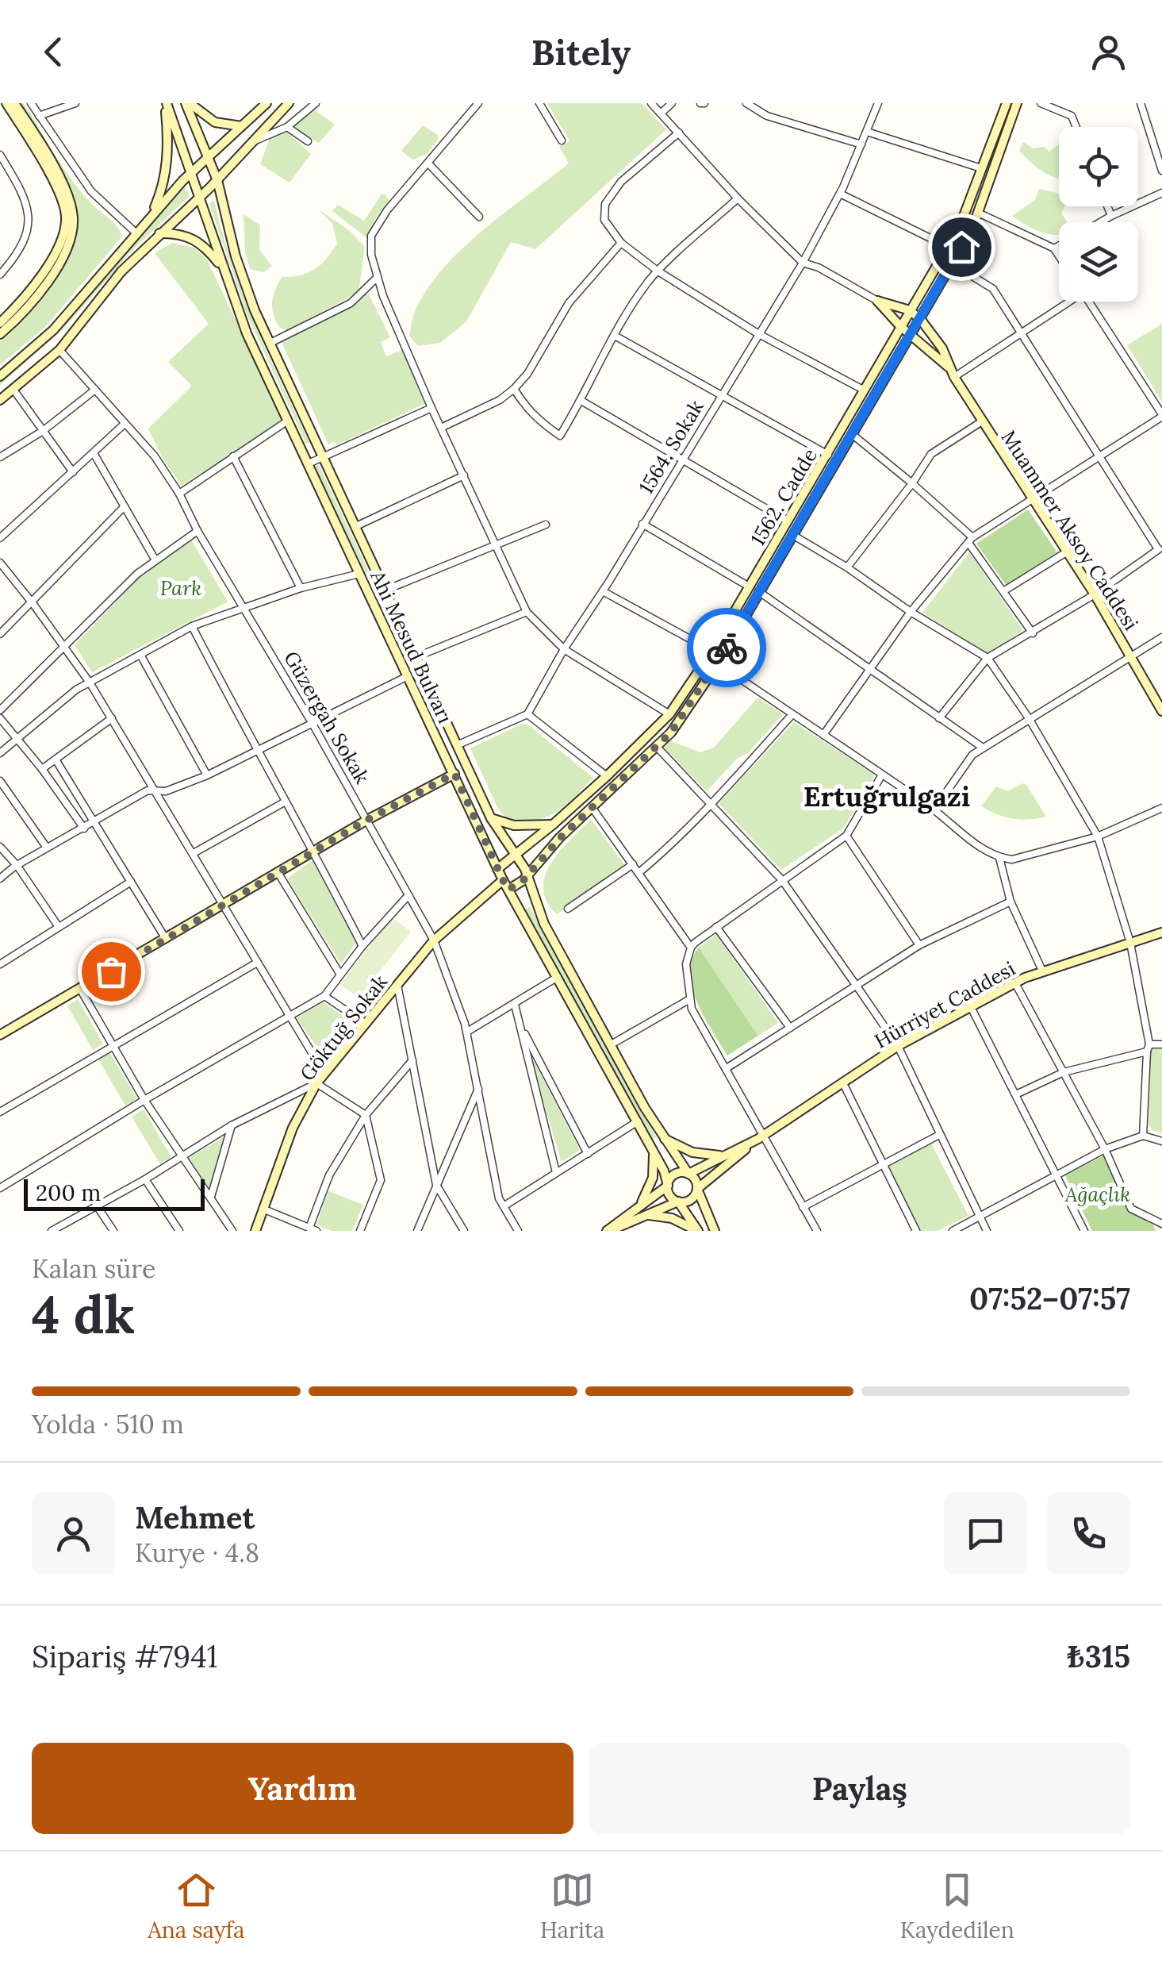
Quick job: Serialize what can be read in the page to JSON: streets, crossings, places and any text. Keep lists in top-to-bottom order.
{
  "streets": {
    "main road": [
      "1562. Cadde",
      "Muammer Aksoy Caddesi",
      "Ahi Mesud Bulvarı",
      "Hürriyet Caddesi",
      "Göktuğ Sokak"
    ],
    "street": ["1564. Sokak", "Güzergah Sokak"]
  },
  "crossings": [
    ["1562. Cadde", "Muammer Aksoy Caddesi"],
    ["1562. Cadde", "Ahi Mesud Bulvarı"],
    ["Ahi Mesud Bulvarı", "Göktuğ Sokak"],
    ["Güzergah Sokak", "Göktuğ Sokak"]
  ],
  "districts": ["Ertuğrulgazi"],
  "parks": ["Park", "Ağaçlık"],
  "scale_bar": "200 m",
  "page": {
    "header": "Bitely",
    "scale": "200 m",
    "heading": ["4 dk", "Kalan süre", "07:52–07:57"],
    "panel": [
      "Mehmet",
      "Kurye · 4.8",
      "Sipariş #7941",
      "₺315"
    ],
    "bar": "Yolda · 510 m",
    "buttons": ["Yardım", "Paylaş"],
    "tabs": ["Ana sayfa", "Harita", "Kaydedilen"]
  }
}
